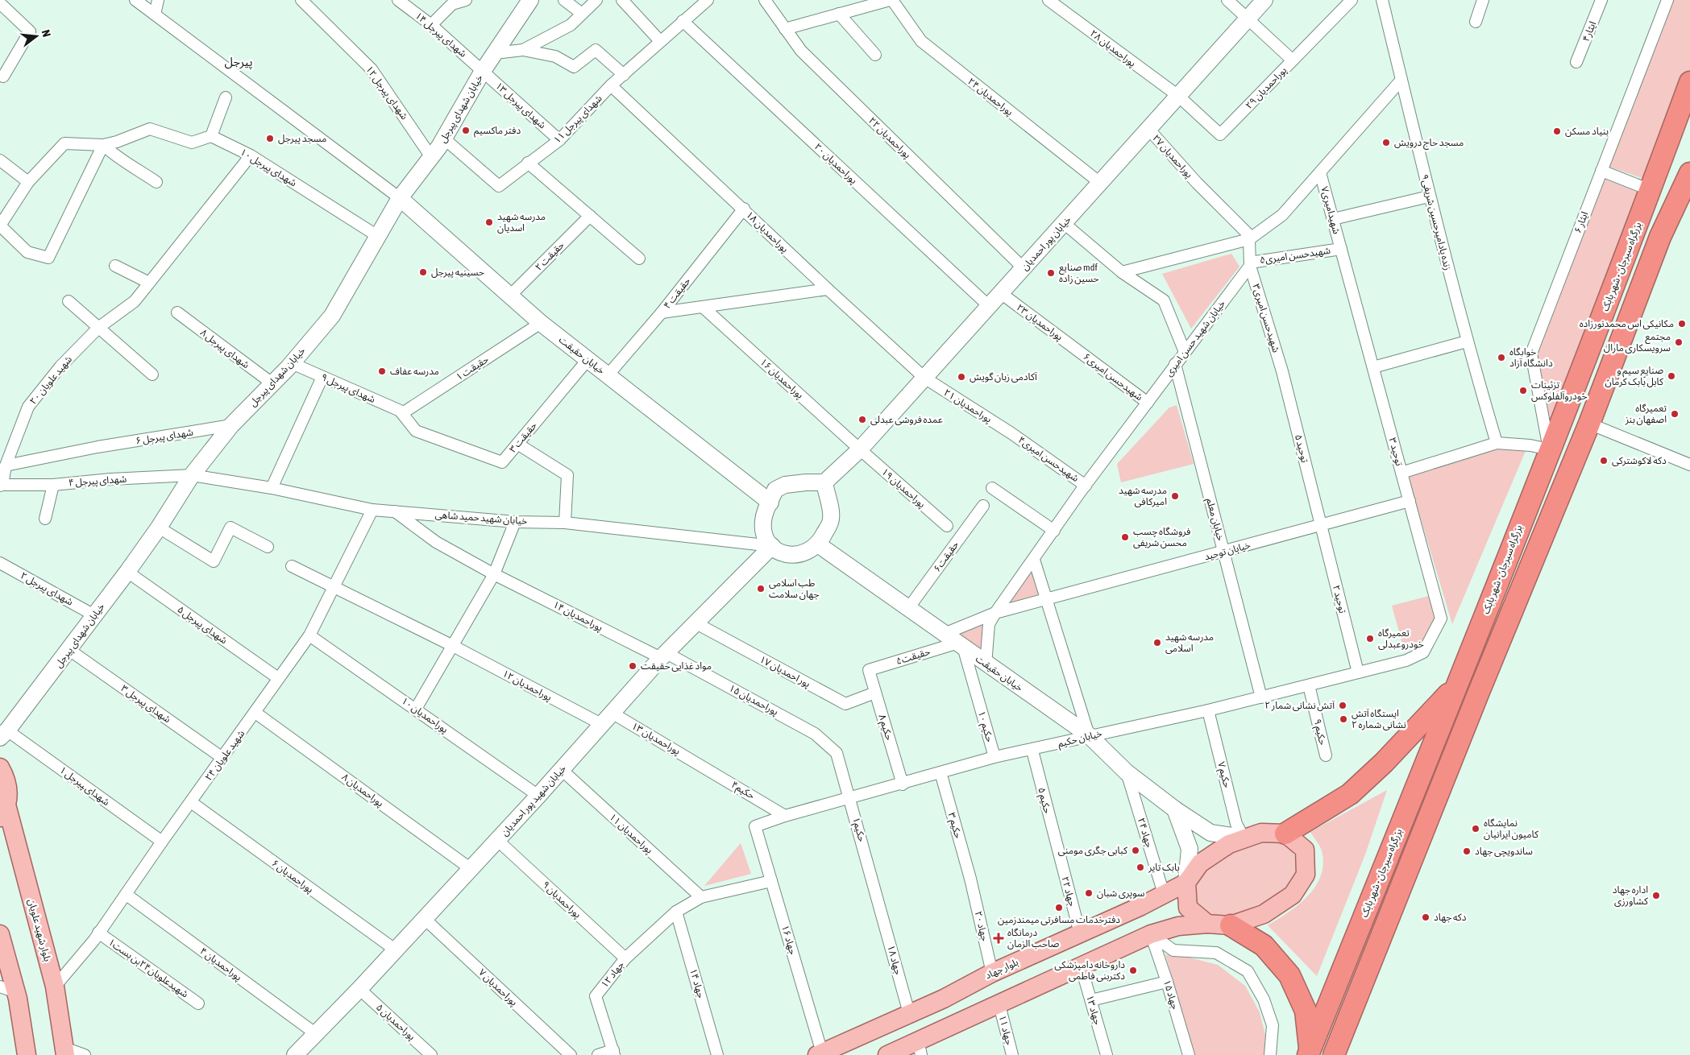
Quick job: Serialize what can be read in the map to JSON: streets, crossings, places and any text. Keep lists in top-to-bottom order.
{
  "streets": {
    "highway": ["بزرگراه سیرجان - شهر بابک"],
    "main road": ["بلوار شهید علویان", "بلوار جهاد"],
    "street": [
      "ایثار۴",
      "شهدای پیرجل ۱۴",
      "پوراحمدیان ۲۸",
      "پوراحمدیان ۲۹",
      "شهدای پیرجل ۱۲",
      "پوراحمدیان ۲۴",
      "شهدای پیرجل ۱۳",
      "خیابان شهدای پیرجل",
      "شهدای پیرجل ۱۱",
      "پوراحمدیان ۲۲",
      "پوراحمدیان ۲۷",
      "پوراحمدیان ۲۰",
      "شهدای پیرجل ۱۰",
      "شهیدامیری۷",
      "زنده یادامیرحسین شریفی۹",
      "ایثار ۶",
      "پوراحمدیان ۱۸",
      "خیابان پور احمدیان",
      "شهیدحسن امیری۵",
      "حقیقت ۲",
      "حقیقت ۴",
      "شهیدحسن امیری۳",
      "پوراحمدیان ۲۳",
      "خیابان شهید حسن امیری",
      "شهدای پیرجل ۸",
      "خیابان حقیقت",
      "حقیقت ۱",
      "شهیدحسن امیری۶",
      "پوراحمدیان ۱۶",
      "شهید علویان ۲۰",
      "شهدای پیرجل ۹",
      "پوراحمدیان ۲۱",
      "شهدای پیرجل ۶",
      "حقیقت ۳",
      "توحید ۵",
      "توحید ۳",
      "شهیدحسن امیری۴",
      "شهدای پیرجل ۴",
      "پوراحمدیان ۱۹",
      "خیابان شهید حمید شاهی",
      "خیابان معلم",
      "خیابان توحید",
      "حقیقت۶",
      "شهدای پیرجل ۲",
      "توحید ۲",
      "پوراحمدیان ۱۴",
      "شهدای پیرجل ۵",
      "حقیقت۵",
      "پور احمدیان ۱۷",
      "پوراحمدیان ۱۲",
      "پوراحمدیان ۱۵",
      "شهدای پیرجل ۳",
      "پوراحمدیان ۱۰",
      "حکیم ۱۰",
      "حکیم ۸",
      "حکیم ۹",
      "پوراحمدیان ۱۳",
      "خیابان حکیم",
      "شهید علویان ۲۴",
      "حکیم ۷",
      "شهدای ‍‍‍‍‍‍پیرجل ۱",
      "پوراحمدیان ۸",
      "حکیم۴",
      "خیابان شهید پور احمدیان",
      "حکیم ۵",
      "حکیم ۳",
      "حکیم۱",
      "جهاد ۲۴",
      "پوراحمدیان ۱۱",
      "پوراحمدیان ۶",
      "جهاد ۲۲",
      "پوراحمدیان ۹",
      "جهاد ۲۰",
      "جهاد ۱۶",
      "جهاد ۱۸",
      "پوراحمدیان ۴",
      "شهیدعلویان۲۴بن بست۱",
      "جهاد ۱۲",
      "جهاد ۱۴",
      "پوراحمدیان ۷",
      "جهاد ۱۵",
      "جهاد ۱۳",
      "پوراحمدیان ۵",
      "جهاد ۱۱"
    ]
  },
  "crossings": [
    ["شهدای پیرجل ۱۴", "شهدای پیرجل ۱۳"],
    ["شهدای پیرجل ۱۴", "خیابان شهدای پیرجل"],
    ["پوراحمدیان ۲۸", "پوراحمدیان ۲۹"],
    ["پوراحمدیان ۲۸", "خیابان پور احمدیان"],
    ["پوراحمدیان ۲۹", "خیابان پور احمدیان"],
    ["شهدای پیرجل ۱۲", "خیابان شهدای پیرجل"],
    ["پوراحمدیان ۲۴", "خیابان پور احمدیان"],
    ["شهدای پیرجل ۱۳", "خیابان شهدای پیرجل"],
    ["شهدای پیرجل ۱۳", "شهدای پیرجل ۱۱"],
    ["خیابان شهدای پیرجل", "شهدای پیرجل ۱۱"],
    ["خیابان شهدای پیرجل", "شهدای پیرجل ۱۰"],
    ["خیابان شهدای پیرجل", "شهدای پیرجل ۸"],
    ["خیابان شهدای پیرجل", "خیابان حقیقت"],
    ["خیابان شهدای پیرجل", "شهدای پیرجل ۹"],
    ["خیابان شهدای پیرجل", "شهدای پیرجل ۶"],
    ["خیابان شهدای پیرجل", "شهدای پیرجل ۴"],
    ["خیابان شهدای پیرجل", "خیابان شهید حمید شاهی"],
    ["خیابان شهدای پیرجل", "شهدای پیرجل ۲"],
    ["خیابان شهدای پیرجل", "شهدای پیرجل ۵"],
    ["خیابان شهدای پیرجل", "شهدای پیرجل ۳"],
    ["خیابان شهدای پیرجل", "شهدای ‍‍‍‍‍‍پیرجل ۱"],
    ["شهدای پیرجل ۱۱", "پوراحمدیان ۲۰"],
    ["شهدای پیرجل ۱۱", "پوراحمدیان ۱۸"],
    ["پوراحمدیان ۲۲", "خیابان پور احمدیان"],
    ["پوراحمدیان ۲۷", "خیابان پور احمدیان"],
    ["پوراحمدیان ۲۰", "خیابان پور احمدیان"],
    ["شهدای پیرجل ۱۰", "شهید علویان ۲۰"],
    ["شهیدامیری۷", "شهیدحسن امیری۵"],
    ["شهیدامیری۷", "توحید ۳"],
    ["ایثار ۶", "بزرگراه سیرجان - شهر بابک"],
    ["پوراحمدیان ۱۸", "خیابان پور احمدیان"],
    ["پوراحمدیان ۱۸", "حقیقت ۴"],
    ["پوراحمدیان ۱۸", "پوراحمدیان ۲۱"],
    ["خیابان پور احمدیان", "پوراحمدیان ۲۳"],
    ["خیابان پور احمدیان", "خیابان حقیقت"],
    ["خیابان پور احمدیان", "پوراحمدیان ۱۶"],
    ["خیابان پور احمدیان", "پوراحمدیان ۲۱"],
    ["خیابان پور احمدیان", "پوراحمدیان ۱۹"],
    ["خیابان پور احمدیان", "خیابان شهید حمید شاهی"],
    ["خیابان پور احمدیان", "خیابان شهید پور احمدیان"],
    ["شهیدحسن امیری۵", "شهیدحسن امیری۳"],
    ["شهیدحسن امیری۵", "خیابان شهید حسن امیری"],
    ["شهیدحسن امیری۵", "توحید ۳"],
    ["حقیقت ۲", "خیابان حقیقت"],
    ["حقیقت ۴", "خیابان حقیقت"],
    ["شهیدحسن امیری۳", "خیابان شهید حسن امیری"],
    ["شهیدحسن امیری۳", "توحید ۵"],
    ["پوراحمدیان ۲۳", "شهیدحسن امیری۶"],
    ["خیابان شهید حسن امیری", "خیابان حقیقت"],
    ["خیابان شهید حسن امیری", "شهیدحسن امیری۶"],
    ["خیابان شهید حسن امیری", "شهیدحسن امیری۴"],
    ["خیابان شهید حسن امیری", "خیابان معلم"],
    ["خیابان شهید حسن امیری", "خیابان توحید"],
    ["خیابان شهید حسن امیری", "حقیقت۵"],
    ["خیابان حقیقت", "حقیقت ۱"],
    ["خیابان حقیقت", "حقیقت ۳"],
    ["خیابان حقیقت", "خیابان شهید حمید شاهی"],
    ["خیابان حقیقت", "حقیقت۶"],
    ["خیابان حقیقت", "حقیقت۵"],
    ["خیابان حقیقت", "حکیم ۱۰"],
    ["خیابان حقیقت", "خیابان حکیم"],
    ["خیابان حقیقت", "حکیم ۷"],
    ["خیابان حقیقت", "خیابان شهید پور احمدیان"],
    ["خیابان حقیقت", "جهاد ۲۴"],
    ["خیابان حقیقت", "بلوار جهاد"],
    ["حقیقت ۱", "شهدای پیرجل ۹"],
    ["حقیقت ۱", "حقیقت ۳"],
    ["پوراحمدیان ۱۶", "پوراحمدیان ۱۹"],
    ["شهید علویان ۲۰", "شهدای پیرجل ۶"],
    ["شهید علویان ۲۰", "شهدای پیرجل ۴"],
    ["شهدای پیرجل ۹", "حقیقت ۳"],
    ["پوراحمدیان ۲۱", "شهیدحسن امیری۴"],
    ["توحید ۵", "خیابان توحید"],
    ["توحید ۵", "توحید ۲"],
    ["توحید ۳", "خیابان توحید"],
    ["توحید ۳", "خیابان حکیم"],
    ["شهدای پیرجل ۴", "خیابان شهید حمید شاهی"],
    ["خیابان شهید حمید شاهی", "پوراحمدیان ۱۴"],
    ["خیابان شهید حمید شاهی", "شهید علویان ۲۴"],
    ["خیابان شهید حمید شاهی", "خیابان شهید پور احمدیان"],
    ["خیابان معلم", "خیابان توحید"],
    ["خیابان معلم", "خیابان حکیم"],
    ["خیابان توحید", "توحید ۲"],
    ["خیابان توحید", "حقیقت۵"],
    ["توحید ۲", "خیابان حکیم"],
    ["پوراحمدیان ۱۴", "پوراحمدیان ۱۵"],
    ["پوراحمدیان ۱۴", "خیابان شهید پور احمدیان"],
    ["شهدای پیرجل ۵", "شهید علویان ۲۴"],
    ["حقیقت۵", "حکیم ۱۰"],
    ["حقیقت۵", "حکیم ۸"],
    ["پور احمدیان ۱۷", "حکیم ۸"],
    ["پور احمدیان ۱۷", "خیابان شهید پور احمدیان"],
    ["پوراحمدیان ۱۲", "پوراحمدیان ۱۳"],
    ["پوراحمدیان ۱۲", "شهید علویان ۲۴"],
    ["پوراحمدیان ۱۲", "خیابان شهید پور احمدیان"],
    ["پوراحمدیان ۱۵", "خیابان شهید پور احمدیان"],
    ["پوراحمدیان ۱۵", "حکیم۱"],
    ["شهدای پیرجل ۳", "شهید علویان ۲۴"],
    ["پوراحمدیان ۱۰", "شهید علویان ۲۴"],
    ["پوراحمدیان ۱۰", "خیابان شهید پور احمدیان"],
    ["حکیم ۱۰", "خیابان حکیم"],
    ["حکیم ۸", "خیابان حکیم"],
    ["حکیم ۹", "خیابان حکیم"],
    ["پوراحمدیان ۱۳", "حکیم۴"],
    ["پوراحمدیان ۱۳", "خیابان شهید پور احمدیان"],
    ["خیابان حکیم", "حکیم ۷"],
    ["خیابان حکیم", "حکیم۴"],
    ["خیابان حکیم", "حکیم ۵"],
    ["خیابان حکیم", "حکیم ۳"],
    ["خیابان حکیم", "حکیم۱"],
    ["خیابان حکیم", "جهاد ۱۶"],
    ["شهید علویان ۲۴", "شهدای ‍‍‍‍‍‍پیرجل ۱"],
    ["شهید علویان ۲۴", "پوراحمدیان ۸"],
    ["شهید علویان ۲۴", "پوراحمدیان ۶"],
    ["شهید علویان ۲۴", "بلوار شهید علویان"],
    ["شهید علویان ۲۴", "پوراحمدیان ۴"],
    ["شهید علویان ۲۴", "شهیدعلویان۲۴بن بست۱"],
    ["حکیم ۷", "بلوار جهاد"],
    ["پوراحمدیان ۸", "خیابان شهید پور احمدیان"],
    ["خیابان شهید پور احمدیان", "پوراحمدیان ۱۱"],
    ["خیابان شهید پور احمدیان", "پوراحمدیان ۶"],
    ["خیابان شهید پور احمدیان", "پوراحمدیان ۹"],
    ["خیابان شهید پور احمدیان", "پوراحمدیان ۴"],
    ["خیابان شهید پور احمدیان", "پوراحمدیان ۷"],
    ["خیابان شهید پور احمدیان", "پوراحمدیان ۵"],
    ["حکیم ۵", "جهاد ۲۲"],
    ["حکیم ۳", "جهاد ۲۰"],
    ["حکیم۱", "جهاد ۱۸"],
    ["جهاد ۲۴", "بلوار جهاد"],
    ["پوراحمدیان ۱۱", "جهاد ۱۲"],
    ["جهاد ۲۲", "بلوار جهاد"],
    ["پوراحمدیان ۹", "جهاد ۱۲"],
    ["جهاد ۲۰", "بلوار جهاد"],
    ["جهاد ۱۶", "بلوار جهاد"],
    ["جهاد ۱۶", "جهاد ۱۲"],
    ["جهاد ۱۸", "بلوار جهاد"],
    ["جهاد ۱۲", "جهاد ۱۴"]
  ],
  "districts": ["پیرجل"],
  "places": {
    "other": [
      "دفتر ماکسیم",
      "بنیاد مسکن",
      "مسجد پیرجل",
      "مسجد حاج درویش",
      "مدرسه شهید اسدیان",
      "حسینیه پیرجل",
      "صنایع mdf حسین زاده",
      "مکانیکی اس محمدنورزاده",
      "مجتمع سرویسکاری مارال",
      "خوابگاه دانشگاه آزاد",
      "مدرسه عفاف",
      "صنایع سیم و کابل بابک کرمان",
      "آکادمی زبان گویش",
      "تزئینات خودروآلفلوکس",
      "تعمیرگاه اصفهان بنز",
      "عمده فروشی عبدلی",
      "دکه لاکوشترکی",
      "مدرسه شهید امیرکافی",
      "فروشگاه چسب محسن شریفی",
      "طب اسلامی جهان سلامت",
      "تعمیرگاه خودروعبدلی",
      "مدرسه شهید اسلامی",
      "مواد غذایی حقیقت",
      "آتش نشانی شمار ۲",
      "ایستگاه آتش نشانی شماره ۲",
      "نمایشگاه کامیون ایرانیان",
      "کبابی جگری مومنی",
      "ساندویچی جهاد",
      "بابک تایر",
      "سوپری شبان",
      "اداره جهاد کشاورزی",
      "دفترخدمات مسافرتی میمندزمین",
      "دکه جهاد",
      "داروخانه دامپزشکی دکتربنی فاطمی"
    ],
    "health": ["درمانگاه صاحب الزمان"]
  },
  "north": "right"
}
